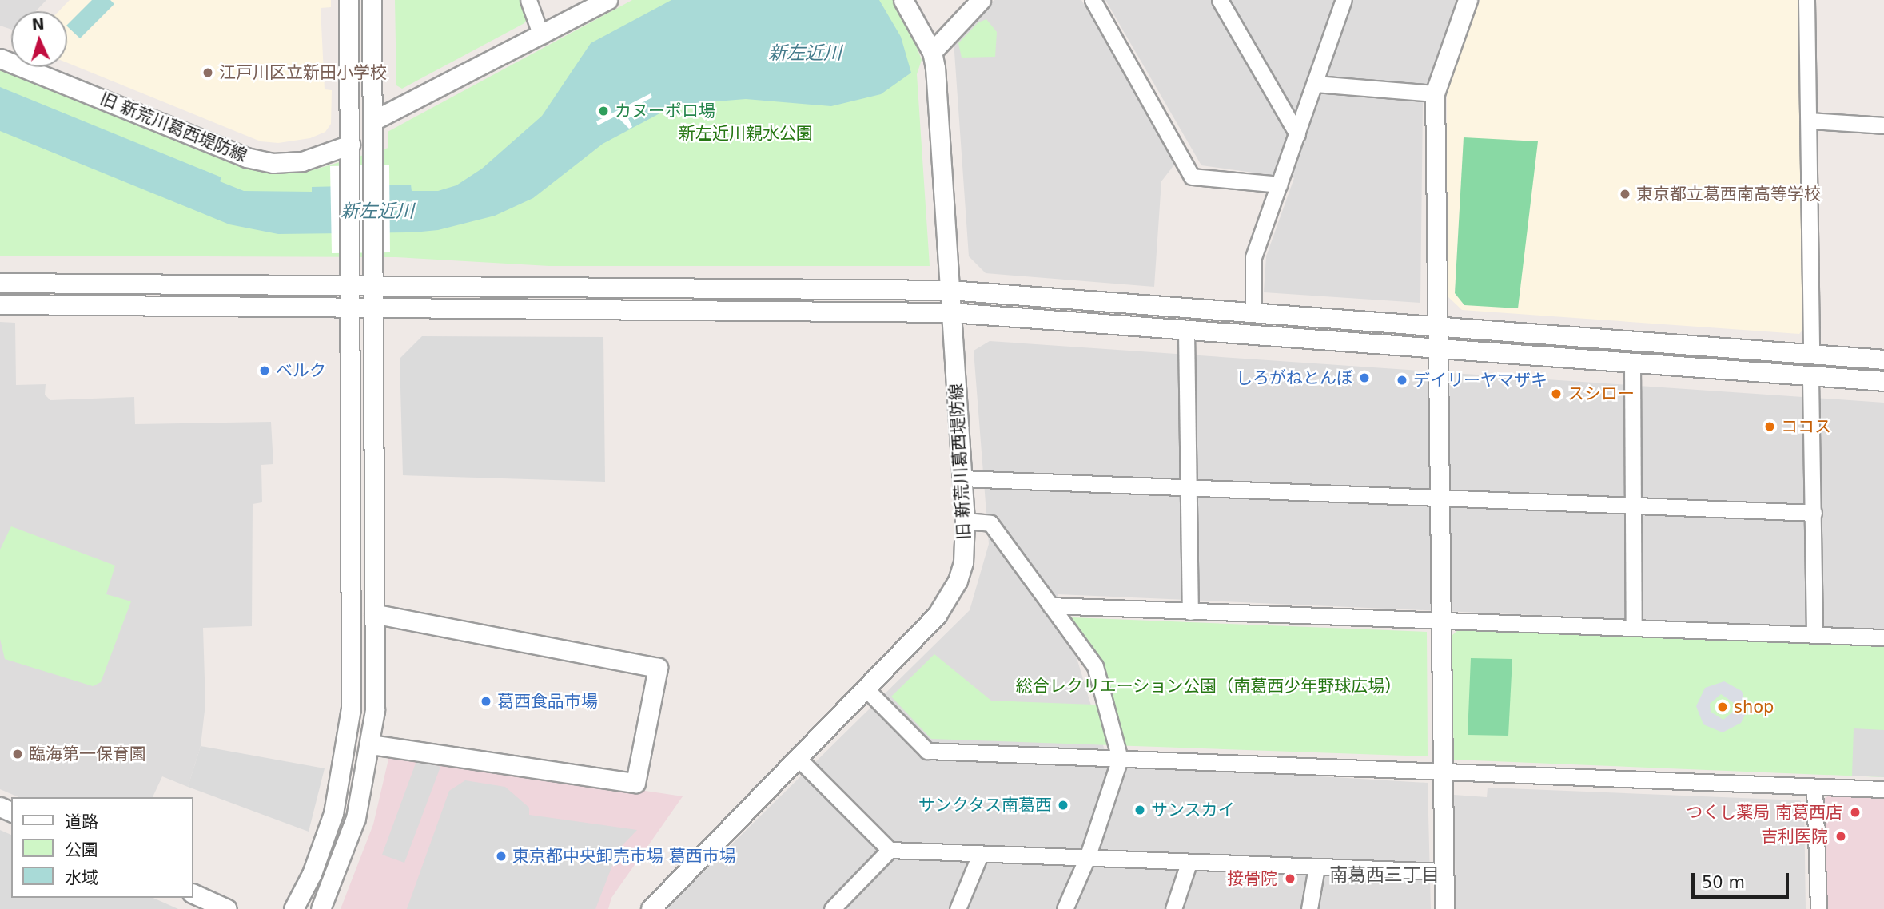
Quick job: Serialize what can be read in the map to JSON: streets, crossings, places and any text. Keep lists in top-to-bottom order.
{
  "streets": {
    "street": ["旧 新荒川葛西堤防線"]
  },
  "districts": ["南葛西三丁目"],
  "water": ["新左近川"],
  "parks": ["新左近川親水公園", "総合レクリエーション公園（南葛西少年野球広場）"],
  "places": [
    "江戸川区立新田小学校",
    "カヌーポロ場",
    "東京都立葛西南高等学校",
    "ベルク",
    "しろがねとんぼ",
    "デイリーヤマザキ",
    "スシロー",
    "ココス",
    "葛西食品市場",
    "shop",
    "臨海第一保育園",
    "サンクタス南葛西",
    "サンスカイ",
    "つくし薬局 南葛西店",
    "吉利医院",
    "東京都中央卸売市場 葛西市場",
    "接骨院"
  ],
  "legend": ["道路", "公園", "水域"],
  "scale_bar": "50 m",
  "north": "top"
}
